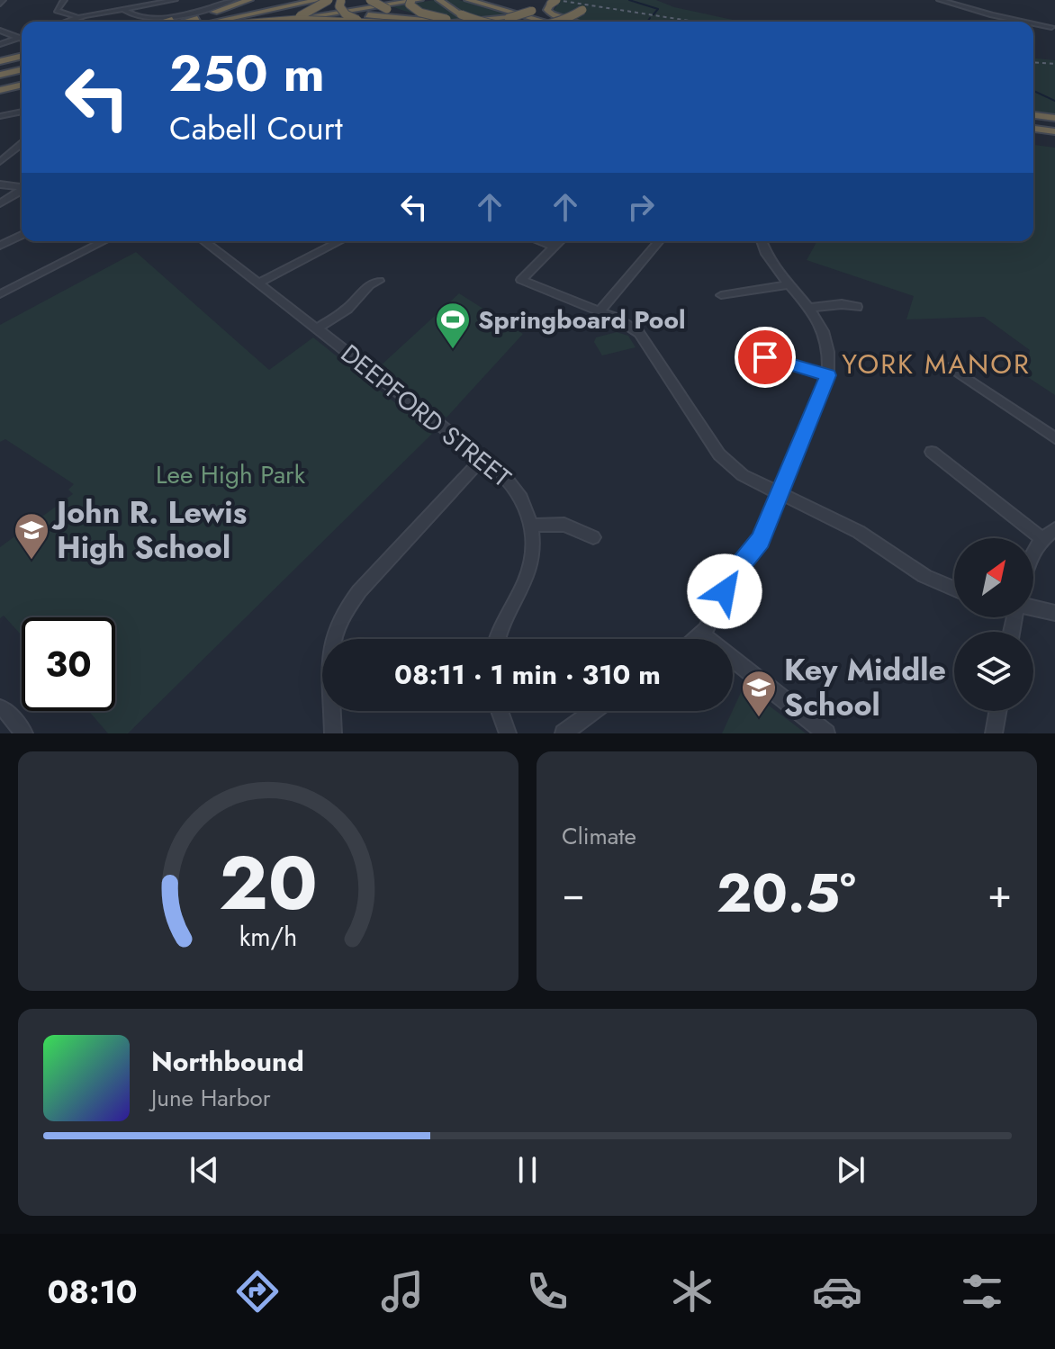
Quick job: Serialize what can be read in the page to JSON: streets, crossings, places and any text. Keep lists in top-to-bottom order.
{
  "streets": {
    "street": ["DEEPFORD STREET"]
  },
  "districts": ["YORK MANOR"],
  "parks": ["Lee High Park"],
  "places": {
    "sports": ["Springboard Pool"],
    "school or university": ["John R. Lewis High School", "Key Middle School"]
  },
  "north": "top right",
  "page": {
    "turn": ["250 m", "Cabell Court"],
    "limit": "30",
    "trip": "08:11 · 1 min · 310 m",
    "tile": "Climate",
    "heat": ["−", "20.5°", "+"],
    "song": ["Northbound", "June Harbor"],
    "tabs": "08:10",
    "gauge": ["20", "km/h"]
  }
}
